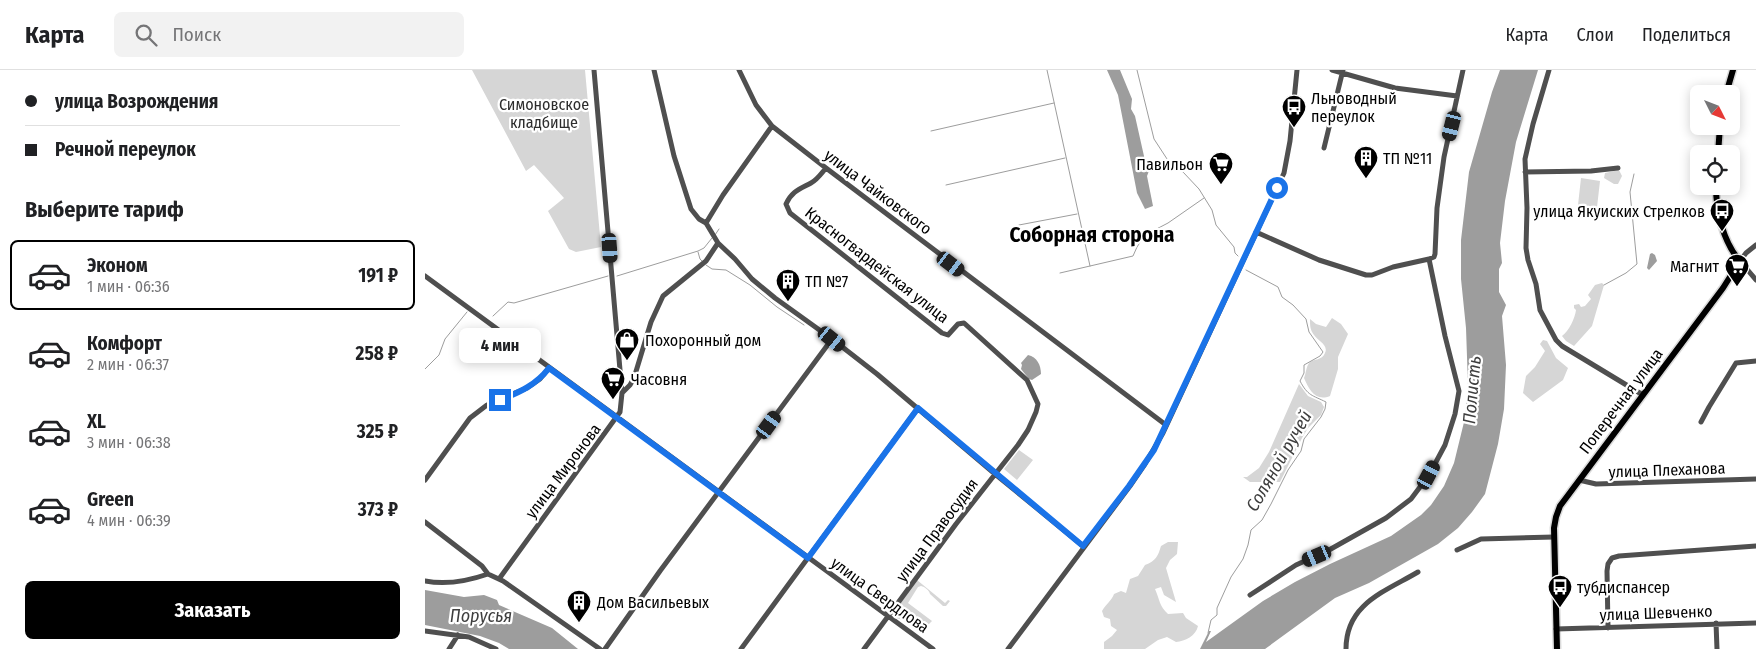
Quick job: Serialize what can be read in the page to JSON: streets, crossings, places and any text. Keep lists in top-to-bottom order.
{
  "streets": {
    "main road": ["Поперечная улица"],
    "street": [
      "улица Чайковского",
      "Красногвардейская улица",
      "улица Плеханова",
      "улица Миронова",
      "улица Правосудия",
      "улица Свердлова",
      "улица Шевченко"
    ]
  },
  "crossings": [
    ["улица Чайковского", "Красногвардейская улица"],
    ["Красногвардейская улица", "улица Правосудия"],
    ["Поперечная улица", "улица Плеханова"],
    ["Поперечная улица", "улица Шевченко"],
    ["улица Миронова", "улица Свердлова"],
    ["улица Правосудия", "улица Свердлова"]
  ],
  "districts": ["Соборная сторона"],
  "water": ["Полисть", "Соляной ручей", "Порусья"],
  "parks": ["Симоновское кладбище"],
  "places": {
    "bus stop": ["Льноводный переулок", "улица Якуиских Стрелков", "тубдиспансер"],
    "building": ["ТП №11", "ТП №7", "Дом Васильевых"],
    "supermarket": ["Павильон", "Магнит", "Часовня"],
    "shop": ["Похоронный дом"]
  },
  "north": "bottom right",
  "page": {
    "header": "Карта",
    "search": "Поиск",
    "nav": ["Карта", "Слои", "Поделиться"],
    "banner": ["улица Возрождения", "Речной переулок"],
    "heading": "Выберите тариф",
    "list": [
      {
        "name": "Эконом",
        "note": "1 мин · 06:36",
        "value": "191 ₽"
      },
      {
        "name": "Комфорт",
        "note": "2 мин · 06:37",
        "value": "258 ₽"
      },
      {
        "name": "XL",
        "note": "3 мин · 06:38",
        "value": "325 ₽"
      },
      {
        "name": "Green",
        "note": "4 мин · 06:39",
        "value": "373 ₽"
      }
    ],
    "bubble": "4 мин",
    "buttons": "Заказать"
  }
}
